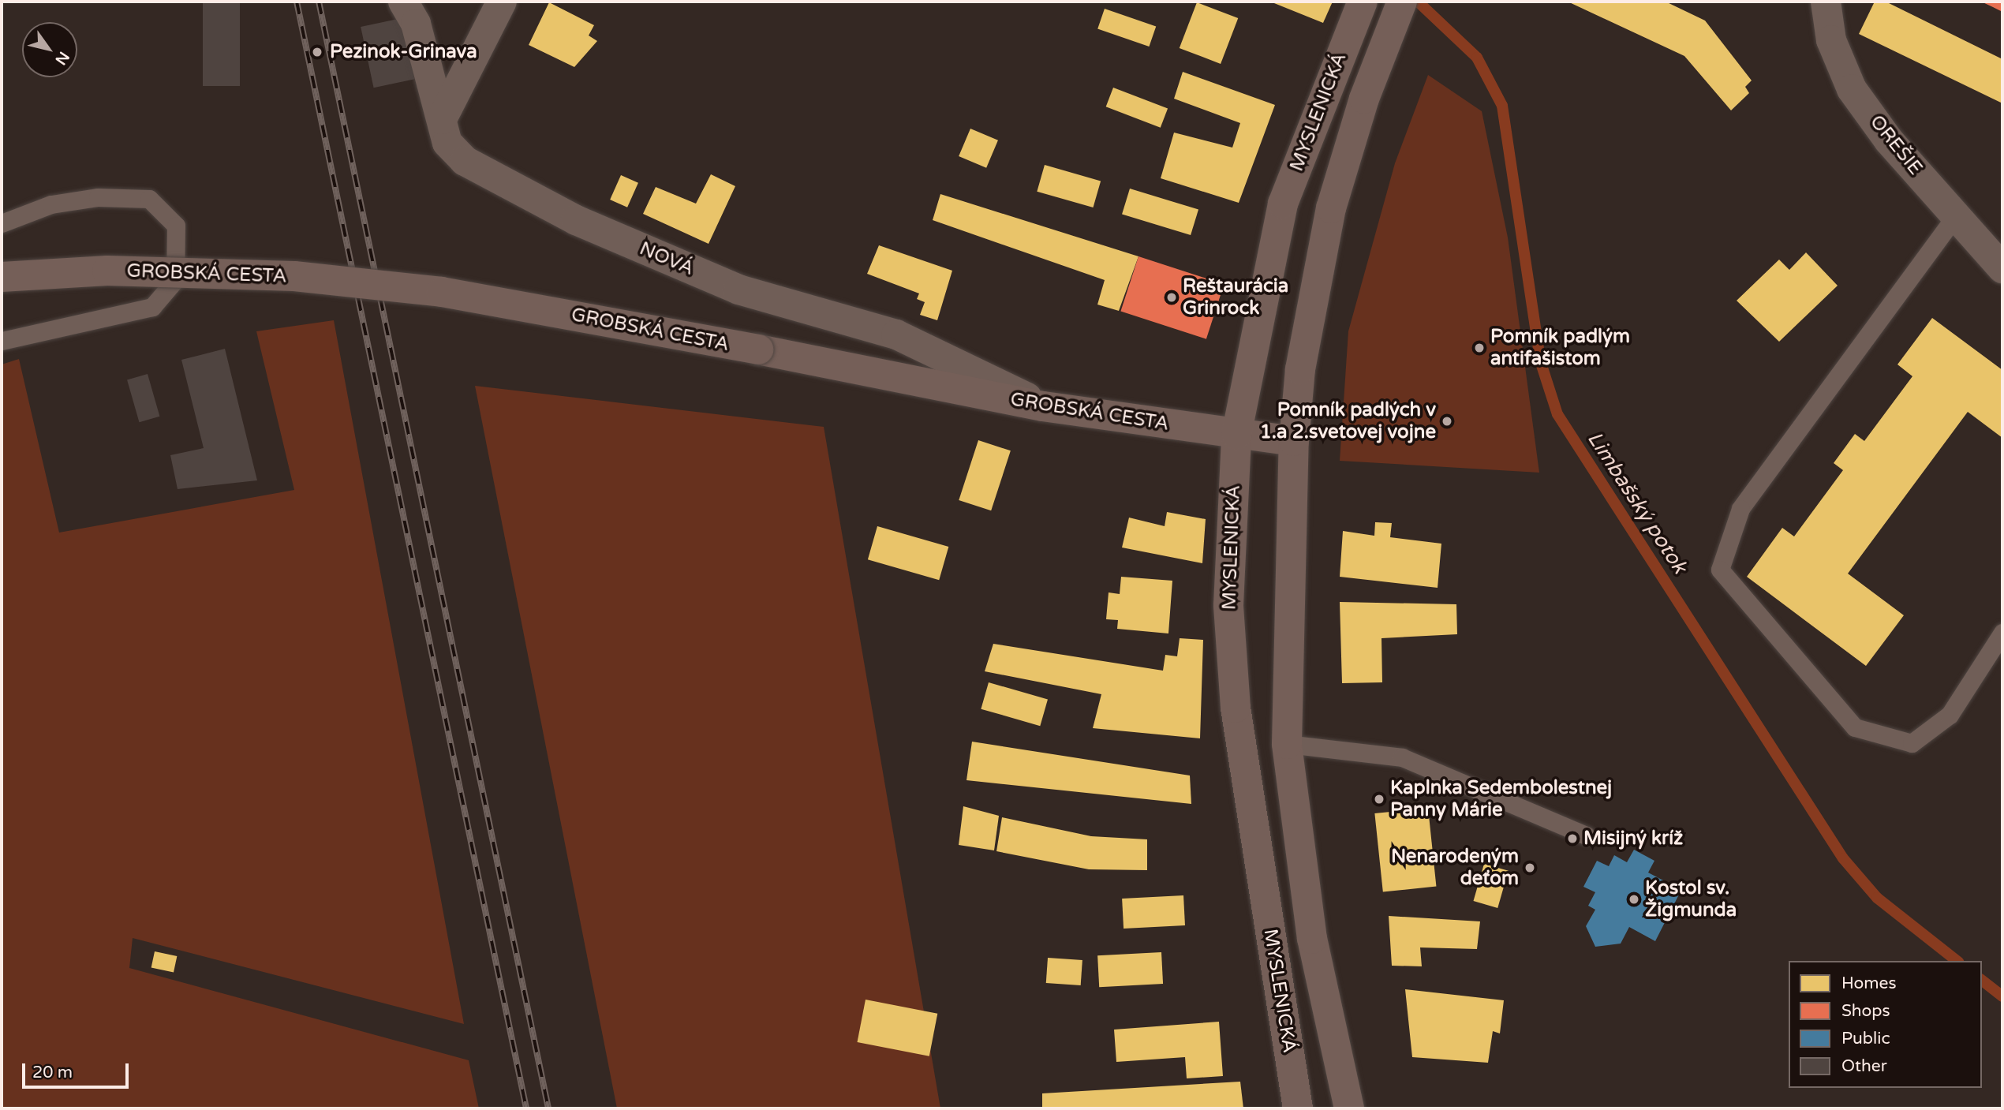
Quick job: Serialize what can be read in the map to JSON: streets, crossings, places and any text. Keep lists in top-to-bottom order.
{
  "streets": {
    "main road": ["MYSLENICKÁ", "GROBSKÁ CESTA"],
    "street": ["OREŠIE", "NOVÁ"]
  },
  "crossings": [
    ["MYSLENICKÁ", "GROBSKÁ CESTA"],
    ["NOVÁ", "GROBSKÁ CESTA"]
  ],
  "water": ["Limbašský potok"],
  "places": [
    "Pezinok-Grinava",
    "Reštaurácia Grinrock",
    "Pomník padlým antifašistom",
    "Pomník padlých v 1.a 2.svetovej vojne",
    "Kaplnka Sedembolestnej Panny Márie",
    "Misijný kríž",
    "Nenarodeným deťom",
    "Kostol sv. Žigmunda"
  ],
  "legend": [
    "Homes",
    "Shops",
    "Public",
    "Other"
  ],
  "scale_bar": "20 m",
  "north": "bottom right"
}
